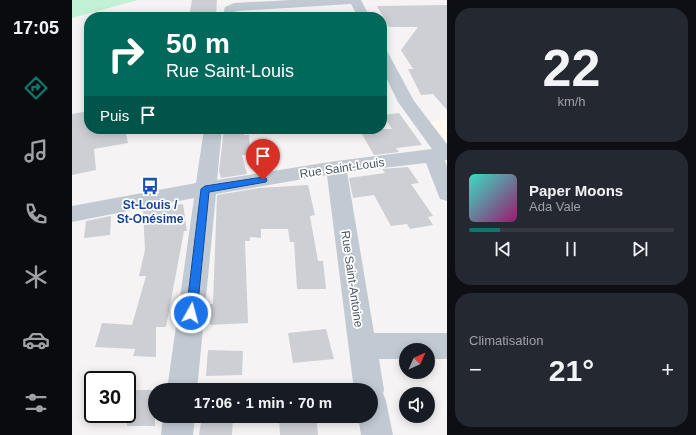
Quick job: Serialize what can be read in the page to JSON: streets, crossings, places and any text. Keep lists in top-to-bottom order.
{
  "streets": {
    "street": ["Rue Saint-Louis", "Rue Saint-Antoine"]
  },
  "crossings": [
    ["Rue Saint-Louis", "Rue Saint-Antoine"]
  ],
  "places": {
    "bus stop": ["St-Louis / St-Onésime"]
  },
  "north": "top right",
  "page": {
    "tabs": "17:05",
    "tile": [
      ["22", "km/h"],
      "Climatisation"
    ],
    "turn": ["50 m", "Rue Saint-Louis"],
    "then": "Puis",
    "song": ["Paper Moons", "Ada Vale"],
    "heat": ["−", "21°", "+"],
    "limit": "30",
    "trip": "17:06 · 1 min · 70 m"
  }
}
